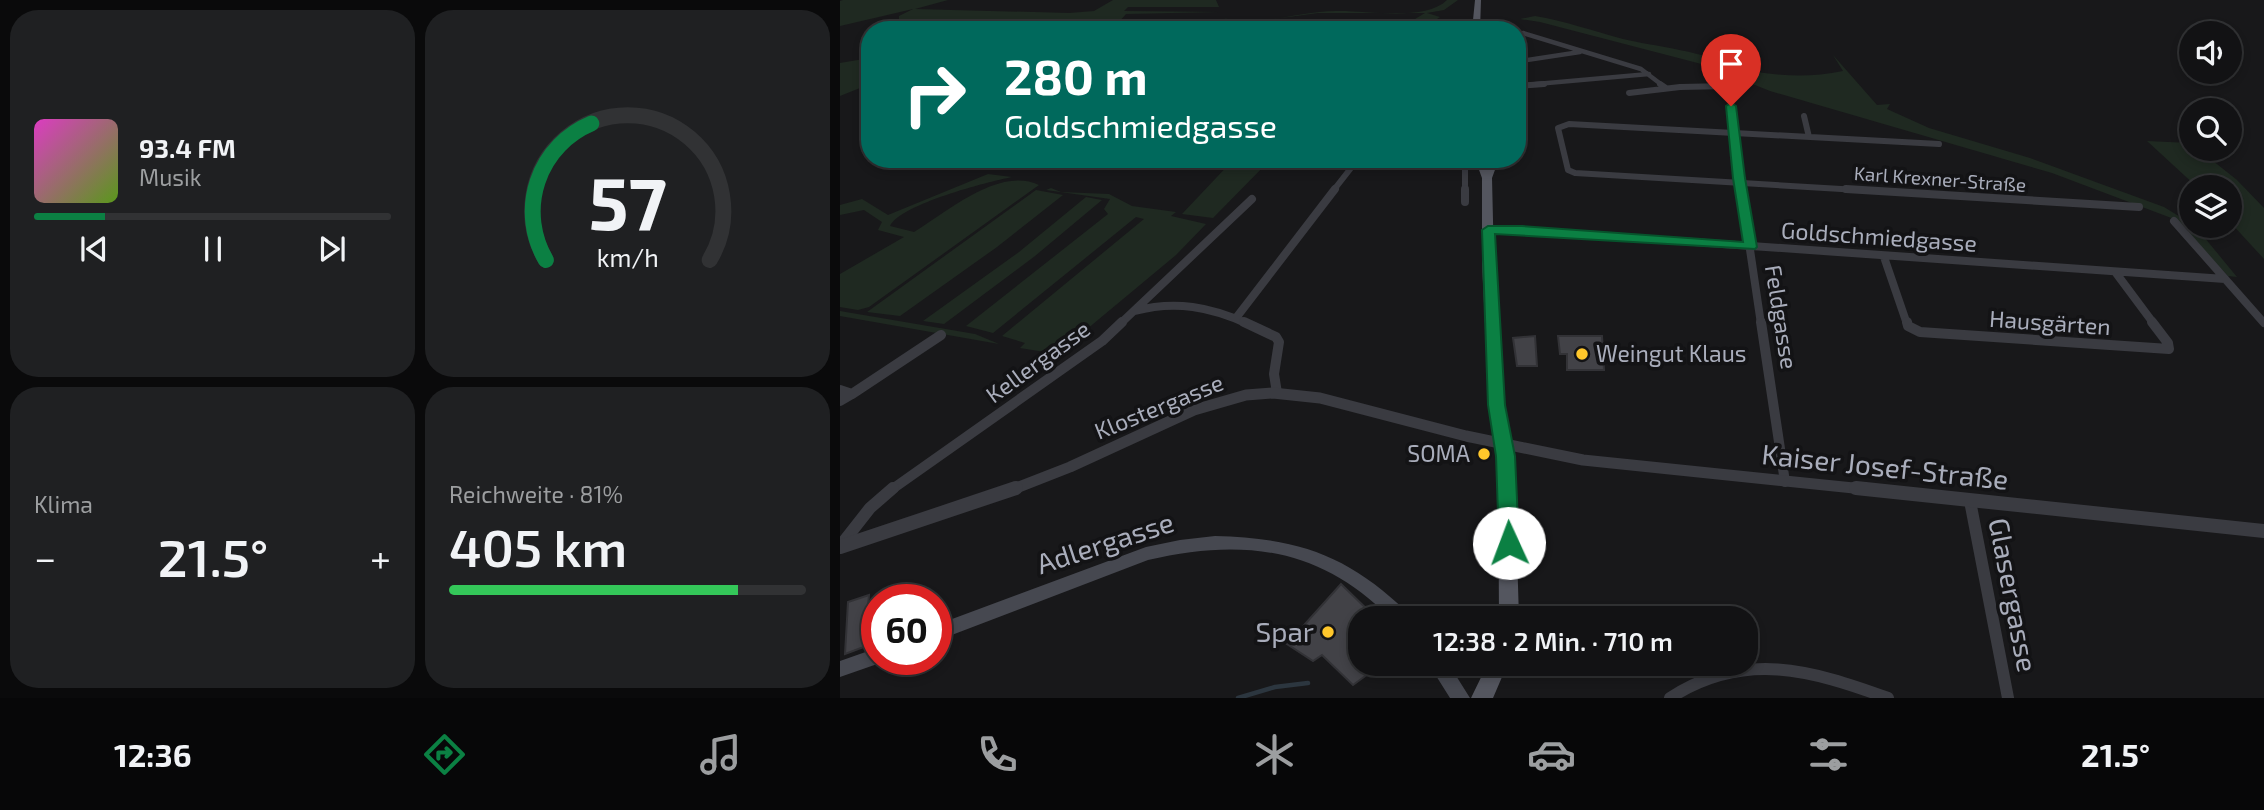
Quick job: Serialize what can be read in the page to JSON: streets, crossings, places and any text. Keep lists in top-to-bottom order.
{
  "streets": {
    "main road": ["Adlergasse"],
    "street": [
      "Karl Krexner-Straße",
      "Goldschmiedgasse",
      "Feldgasse",
      "Hausgärten",
      "Kellergasse",
      "Klostergasse",
      "Kaiser Josef-Straße",
      "Glasergasse"
    ]
  },
  "crossings": [
    ["Karl Krexner-Straße", "Feldgasse"],
    ["Goldschmiedgasse", "Feldgasse"],
    ["Goldschmiedgasse", "Hausgärten"],
    ["Feldgasse", "Kaiser Josef-Straße"],
    ["Kellergasse", "Klostergasse"],
    ["Klostergasse", "Kaiser Josef-Straße"],
    ["Kaiser Josef-Straße", "Glasergasse"]
  ],
  "places": ["Weingut Klaus", "SOMA", "Spar"],
  "page": {
    "turn": ["280 m", "Goldschmiedgasse"],
    "song": ["93.4 FM", "Musik"],
    "tile": [
      "Klima",
      ["Reichweite · 81%", "405 km"]
    ],
    "heat": ["−", "21.5°", "+"],
    "limit": "60",
    "trip": "12:38 · 2 Min. · 710 m",
    "tabs": ["12:36", "21.5°"],
    "gauge": ["57", "km/h"]
  }
}
